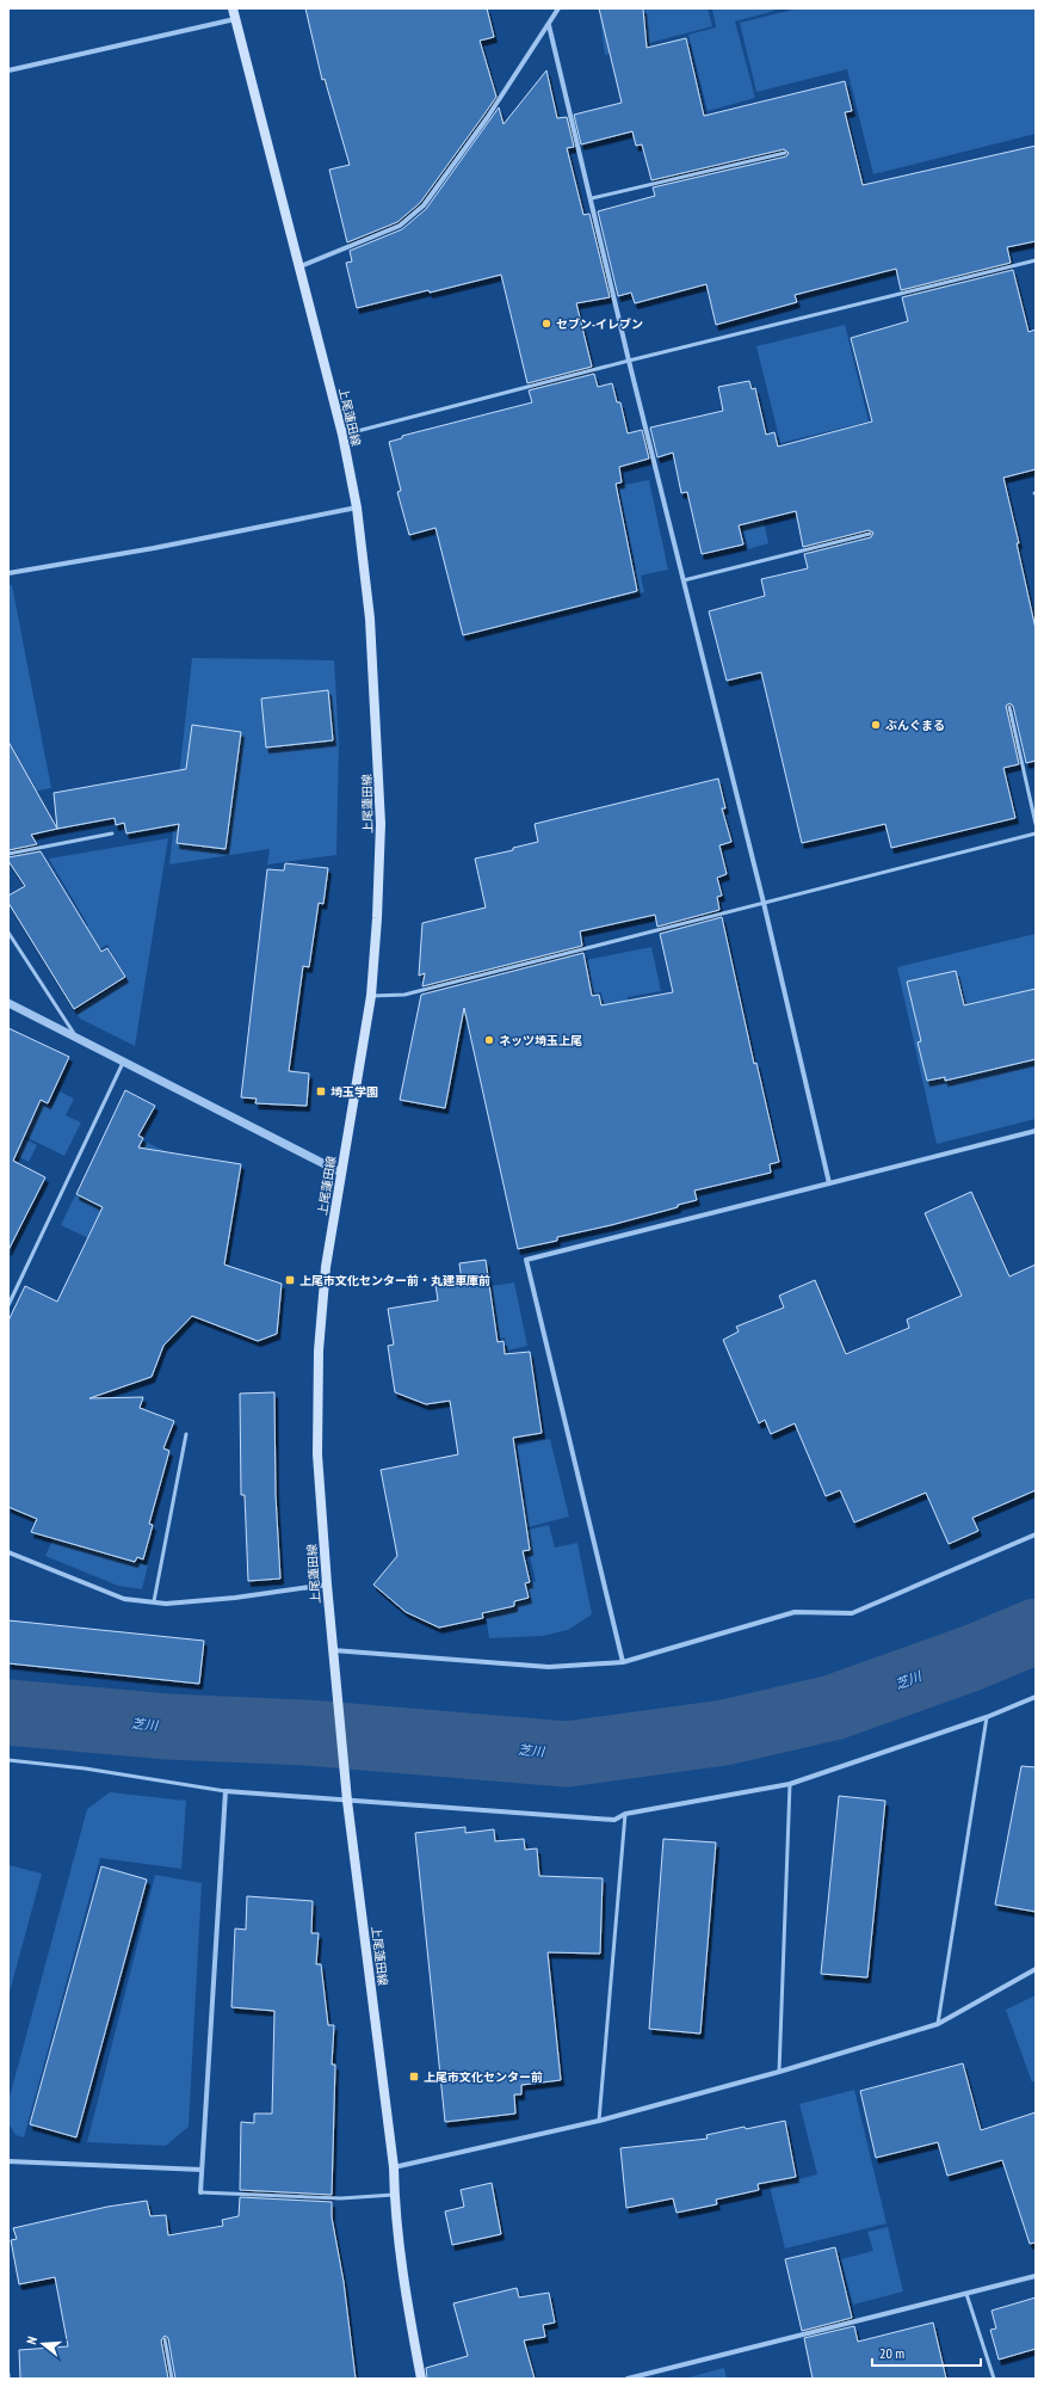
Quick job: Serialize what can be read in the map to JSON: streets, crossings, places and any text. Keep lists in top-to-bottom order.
{
  "streets": {
    "main road": ["上尾蓮田線"]
  },
  "water": ["芝川"],
  "places": {
    "other": ["セブン-イレブン", "ぶんぐまる", "ネッツ埼玉上尾"],
    "transit": ["埼玉学園", "上尾市文化センター前・丸建車庫前", "上尾市文化センター前"]
  },
  "scale_bar": "20 m",
  "north": "left"
}
